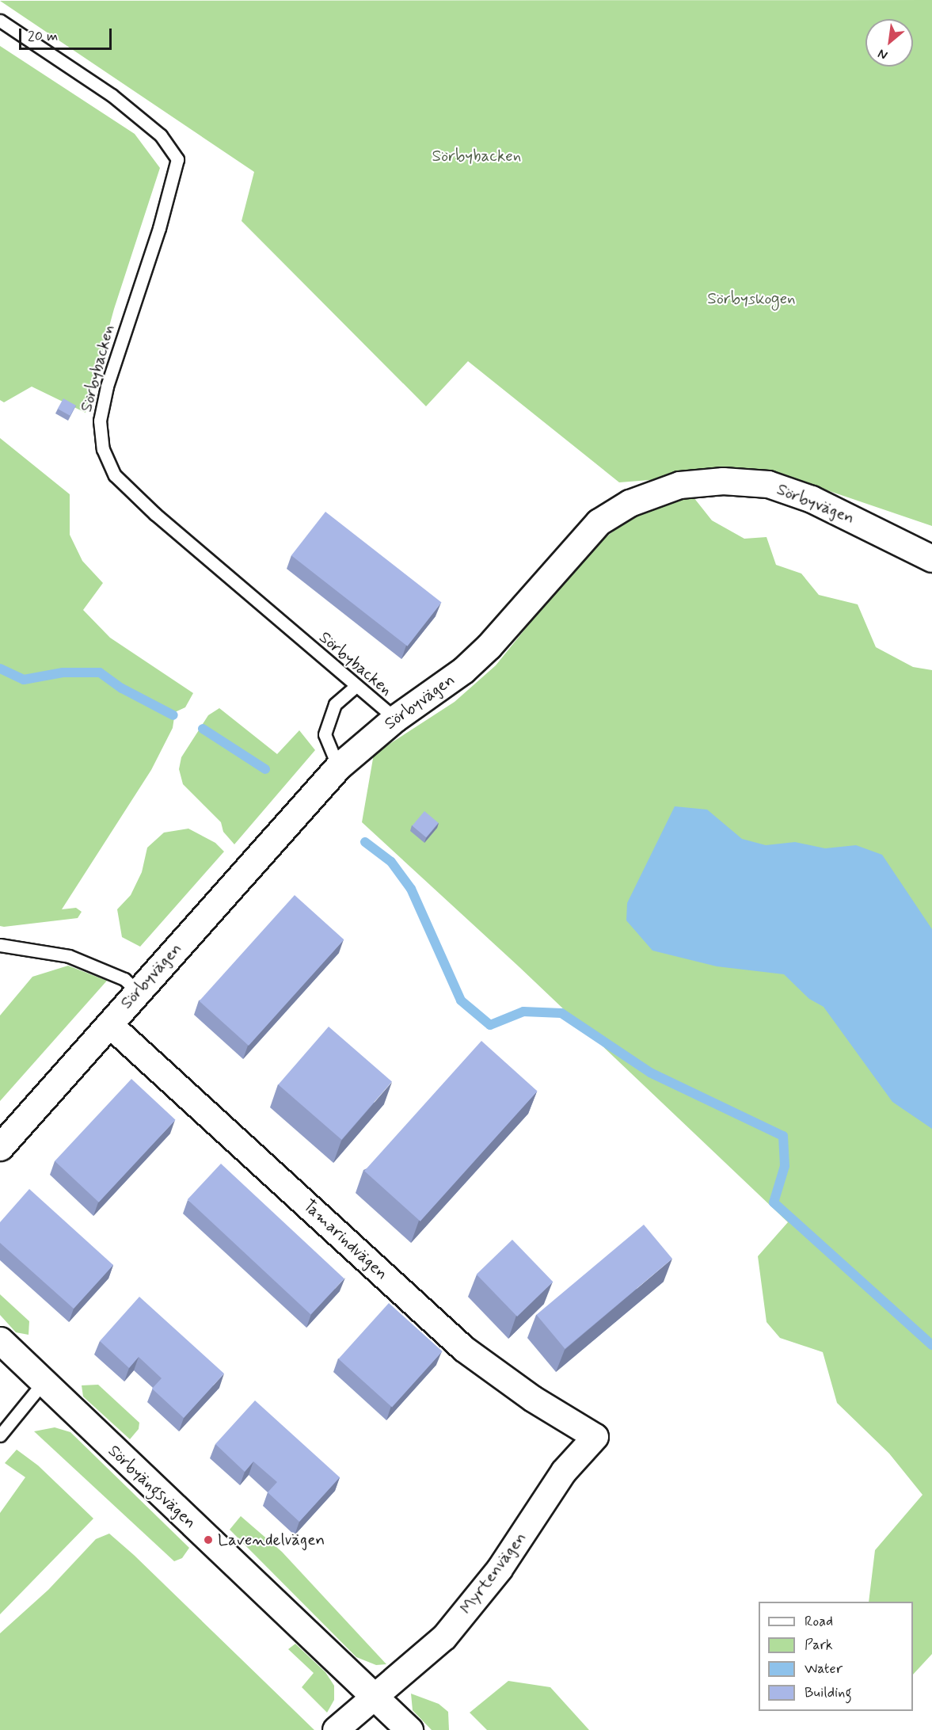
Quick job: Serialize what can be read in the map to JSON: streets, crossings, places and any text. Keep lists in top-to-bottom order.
{
  "streets": {
    "street": [
      "Sörbyvägen",
      "Tamarindvägen",
      "Sörbyängsvägen",
      "Myrtenvägen"
    ],
    "lane": ["Sörbybacken"]
  },
  "crossings": [
    ["Sörbybacken", "Sörbyvägen"],
    ["Sörbyvägen", "Tamarindvägen"],
    ["Tamarindvägen", "Myrtenvägen"],
    ["Sörbyängsvägen", "Myrtenvägen"]
  ],
  "parks": ["Sörbybacken", "Sörbyskogen"],
  "places": ["Lavendelvägen"],
  "legend": [
    "Road",
    "Park",
    "Water",
    "Building"
  ],
  "scale_bar": "20 m",
  "north": "bottom left"
}
